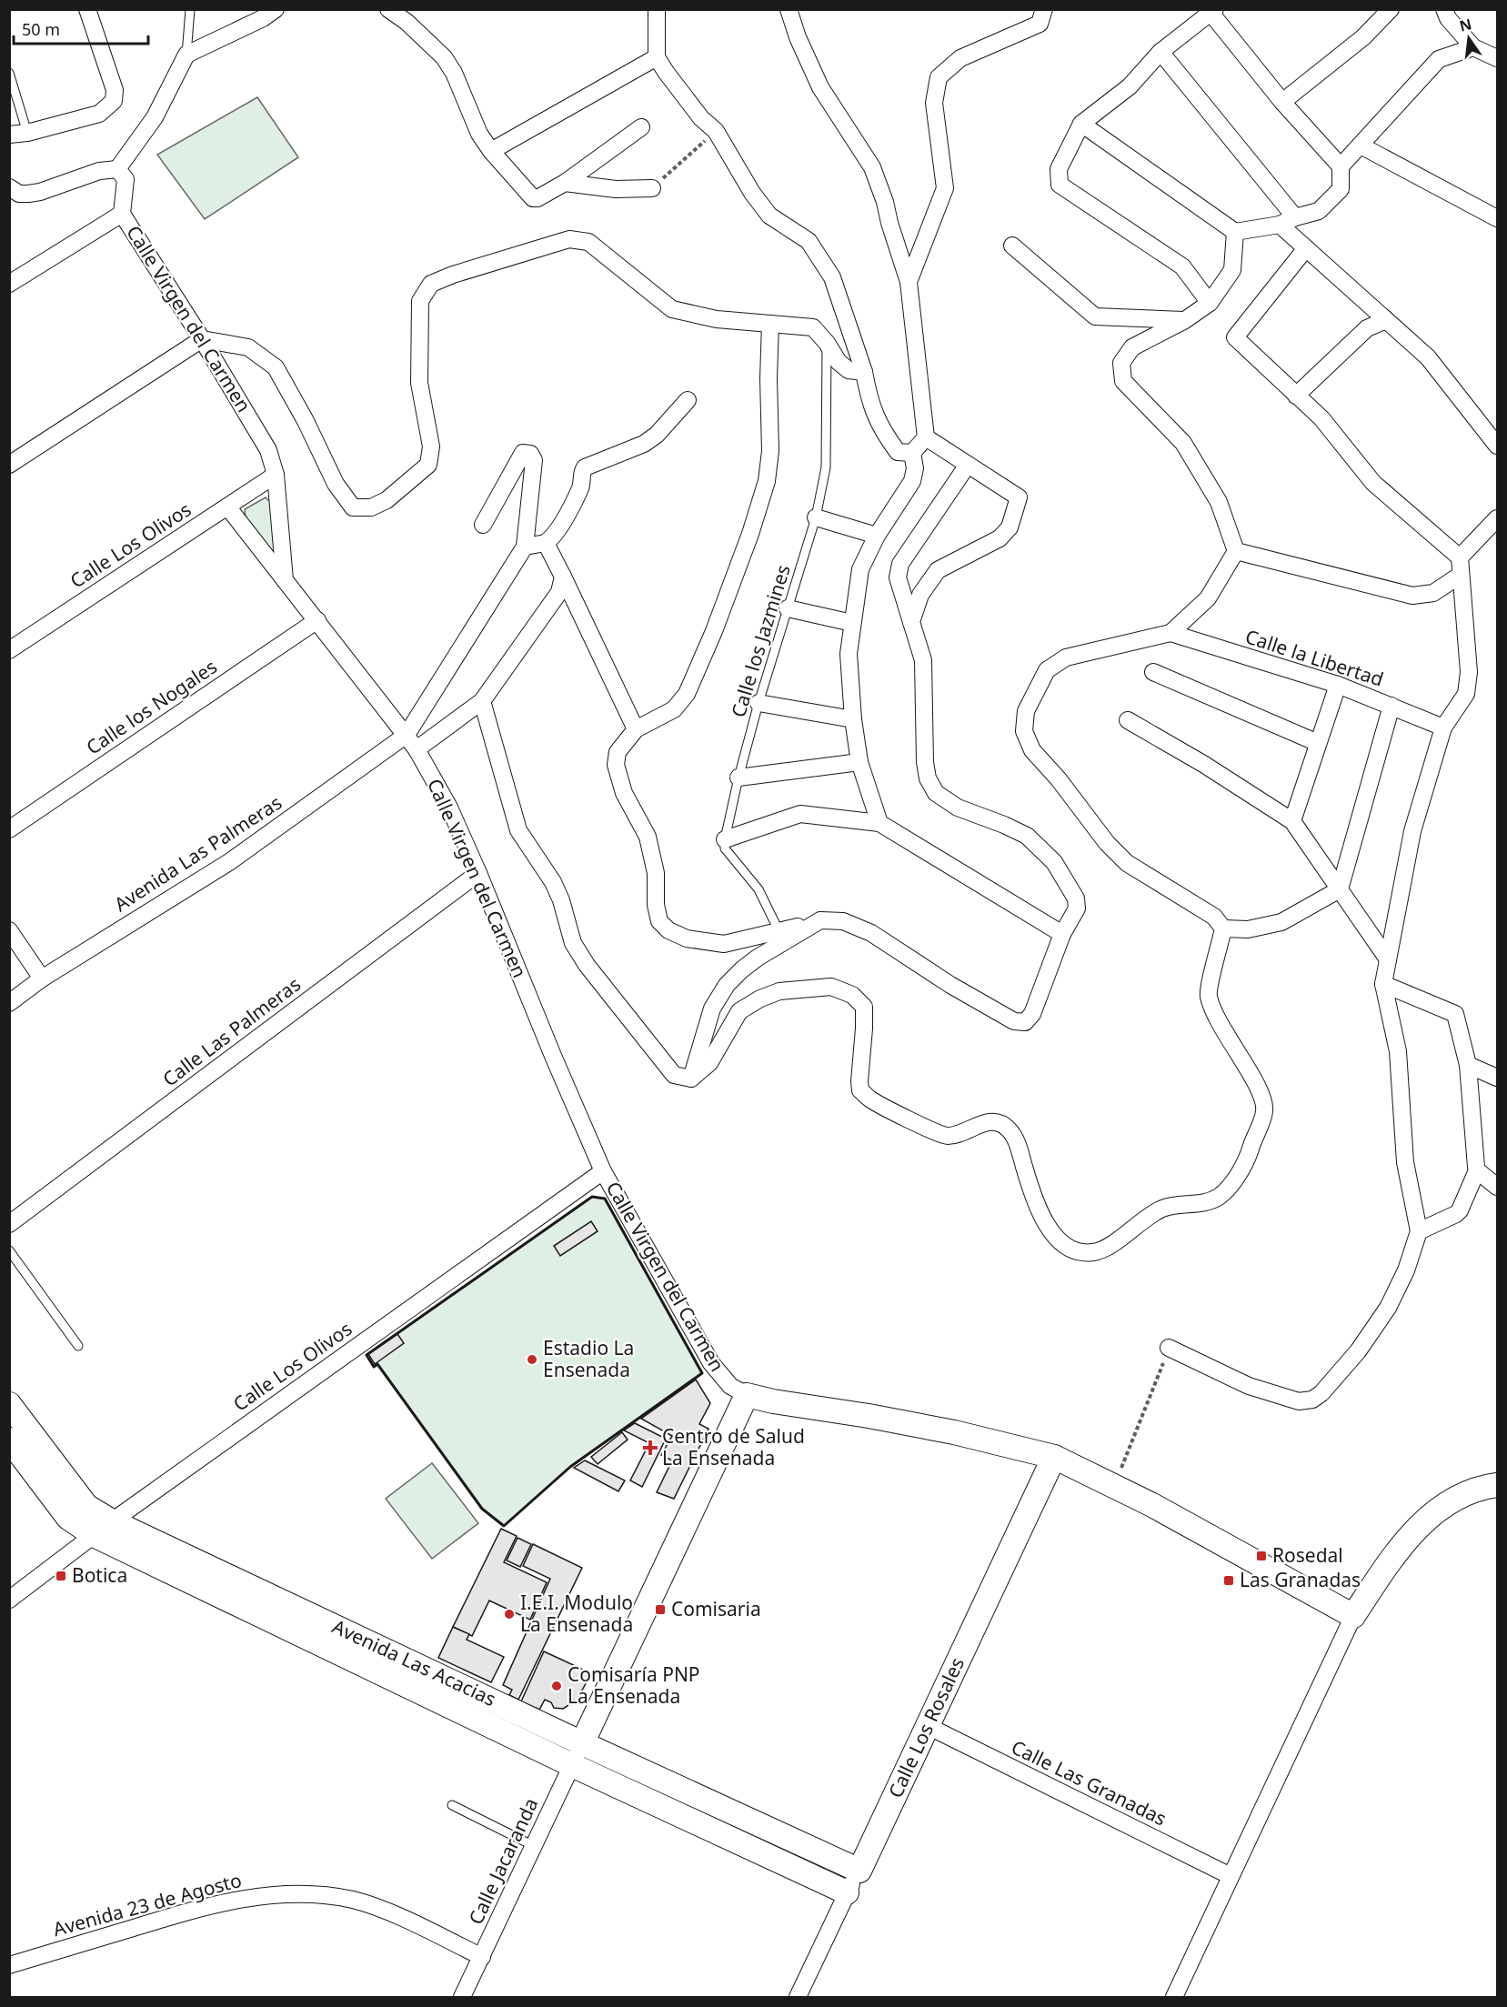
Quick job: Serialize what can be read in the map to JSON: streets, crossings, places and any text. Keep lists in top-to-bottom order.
{
  "streets": {
    "street": [
      "Calle Virgen del Carmen",
      "Calle Los Olivos",
      "Calle la Libertad",
      "Calle los Nogales",
      "Avenida Las Palmeras",
      "Calle Las Palmeras",
      "Avenida Las Acacias",
      "Calle Los Rosales",
      "Calle Las Granadas",
      "Calle Jacaranda",
      "Avenida 23 de Agosto"
    ],
    "lane": ["Calle los Jazmines"]
  },
  "crossings": [
    ["Calle Virgen del Carmen", "Calle Los Olivos"],
    ["Calle Virgen del Carmen", "Calle los Nogales"],
    ["Calle Virgen del Carmen", "Avenida Las Palmeras"],
    ["Calle Virgen del Carmen", "Calle Las Palmeras"],
    ["Calle Virgen del Carmen", "Calle Los Rosales"],
    ["Calle Los Olivos", "Avenida Las Acacias"],
    ["Avenida Las Acacias", "Calle Los Rosales"],
    ["Avenida Las Acacias", "Calle Jacaranda"],
    ["Calle Los Rosales", "Calle Las Granadas"],
    ["Calle Jacaranda", "Avenida 23 de Agosto"]
  ],
  "places": {
    "other": ["Estadio La Ensenada", "I.E.I. Modulo La Ensenada", "Comisaría PNP La Ensenada"],
    "health": ["Centro de Salud La Ensenada"],
    "transit": [
      "Rosedal",
      "Botica",
      "Las Granadas",
      "Comisaria"
    ]
  },
  "scale_bar": "50 m",
  "north": "top"
}
